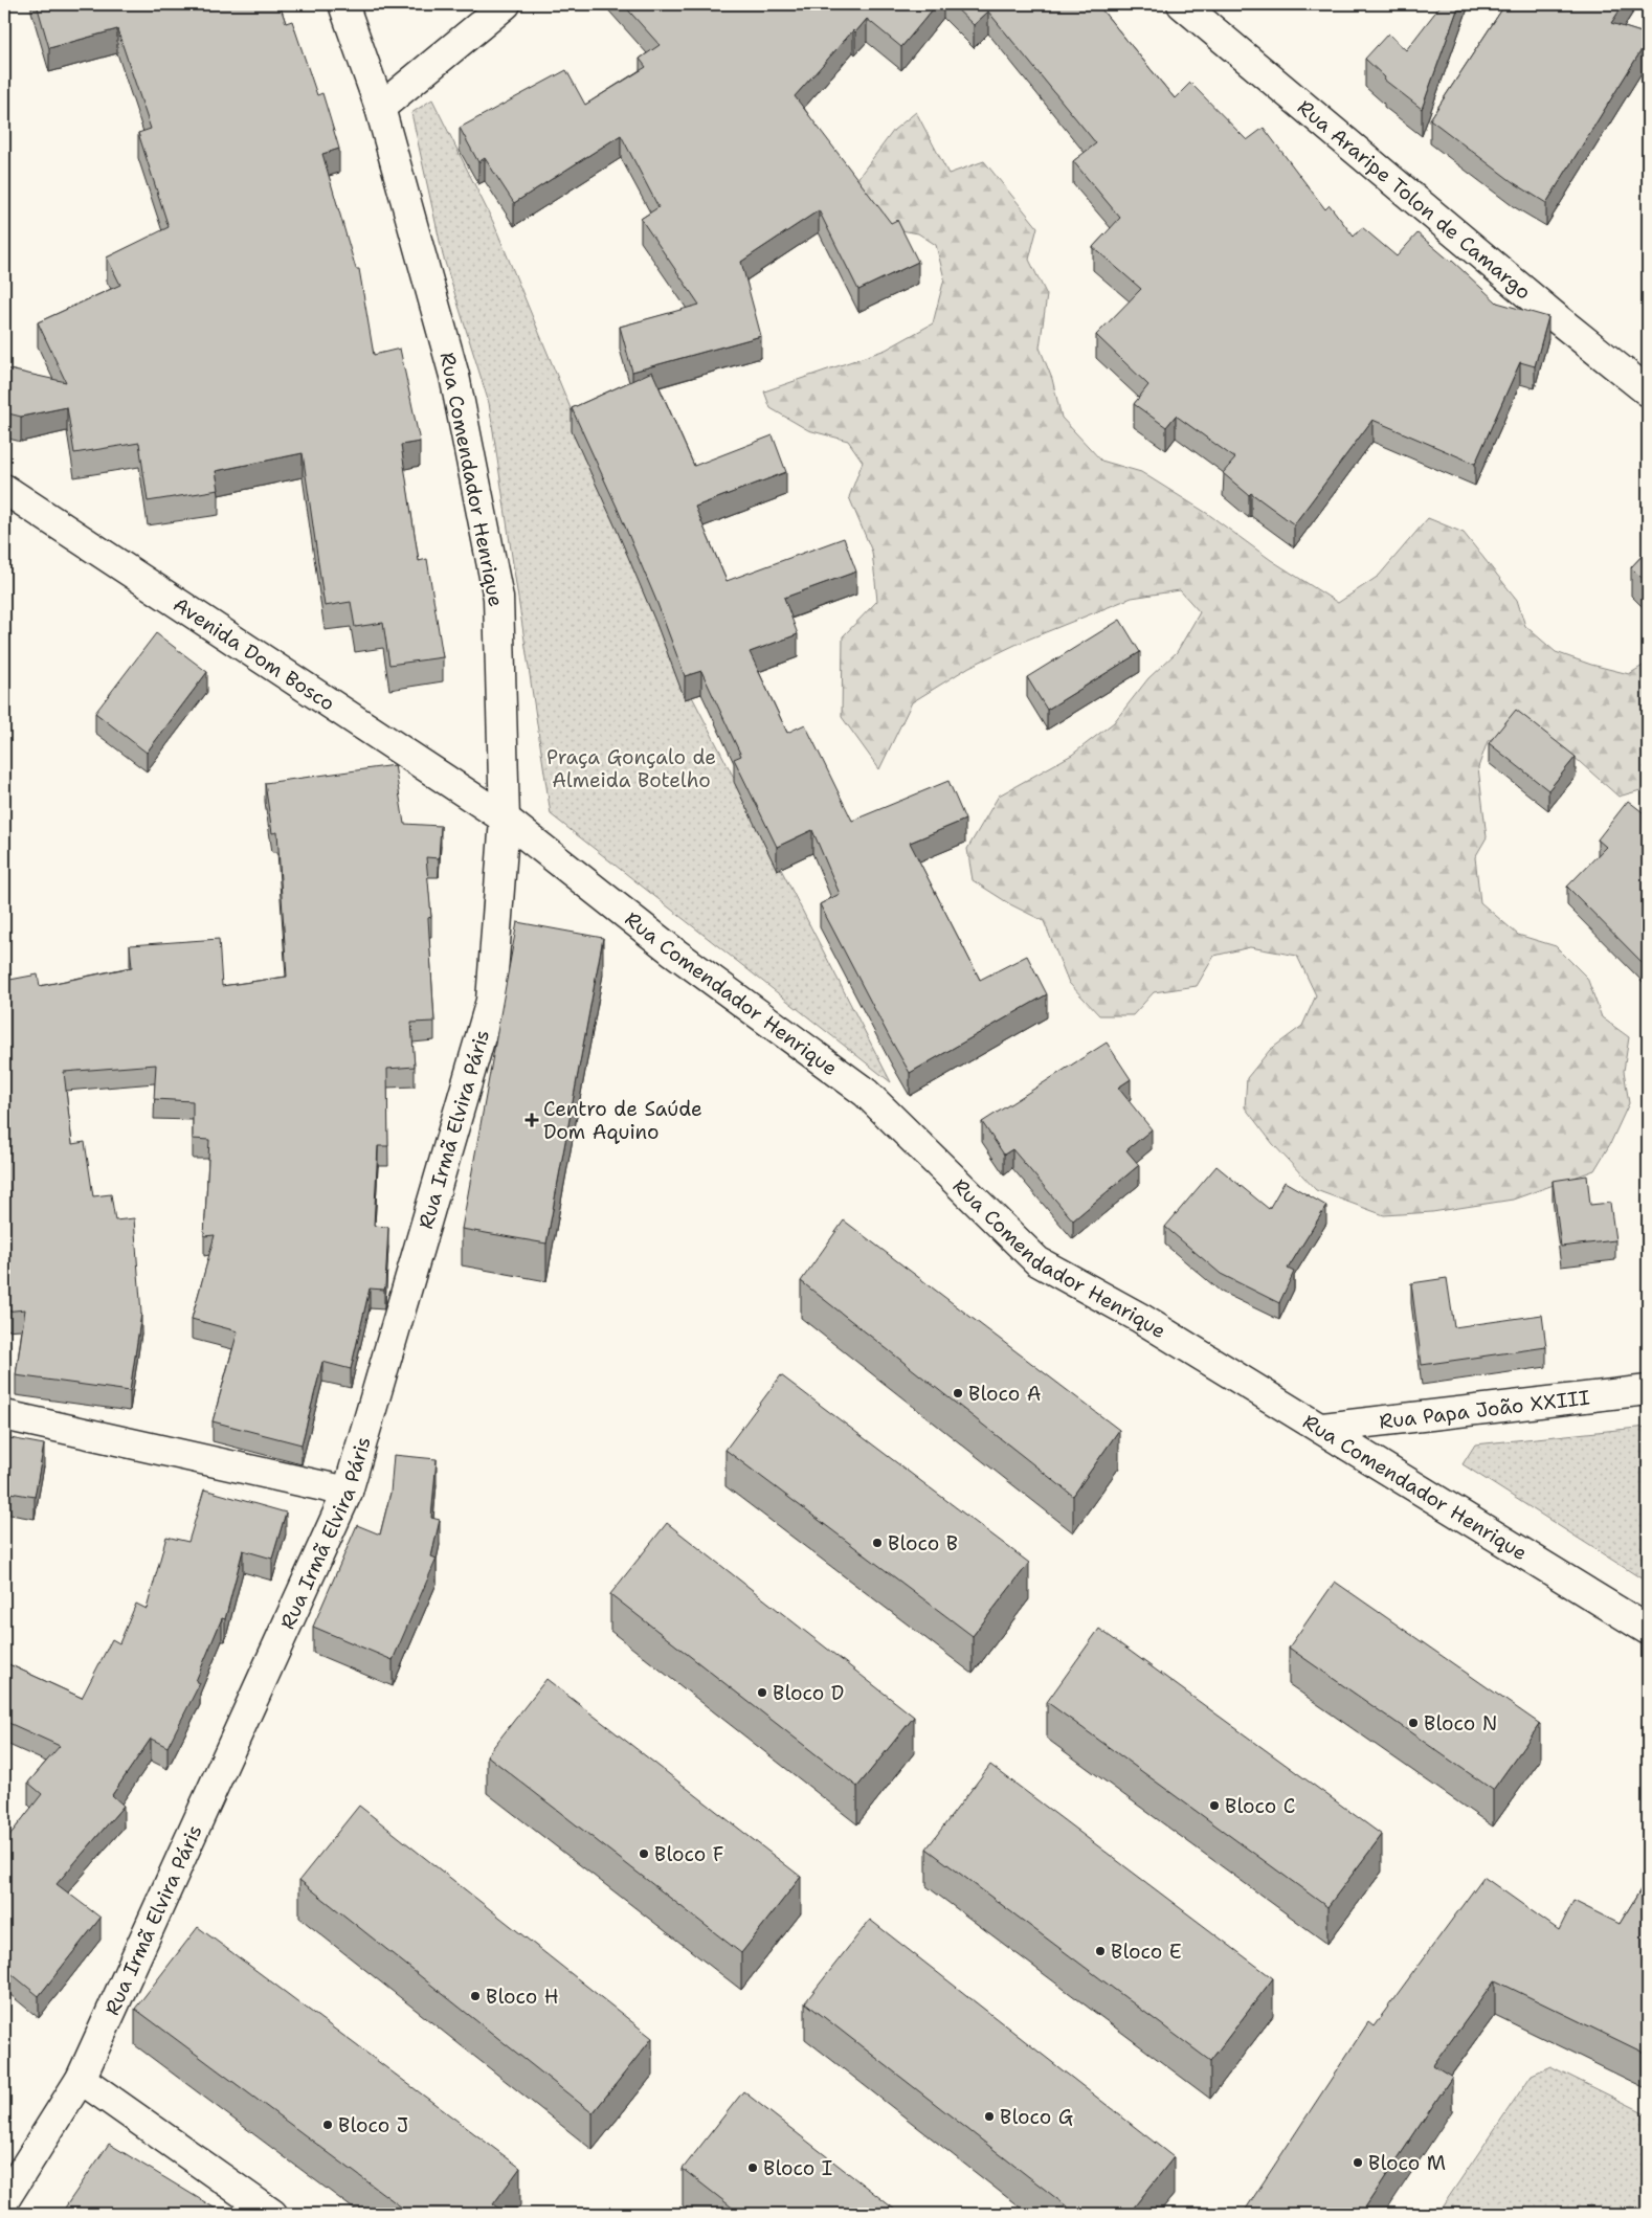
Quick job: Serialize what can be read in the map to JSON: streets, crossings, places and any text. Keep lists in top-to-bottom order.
{
  "streets": {
    "street": [
      "Rua Araripe Tolon de Camargo",
      "Rua Comendador Henrique",
      "Avenida Dom Bosco",
      "Rua Irmã Elvira Páris",
      "Rua Papa João XXIII"
    ]
  },
  "crossings": [
    ["Rua Comendador Henrique", "Avenida Dom Bosco"],
    ["Rua Comendador Henrique", "Rua Irmã Elvira Páris"],
    ["Rua Comendador Henrique", "Rua Papa João XXIII"],
    ["Avenida Dom Bosco", "Rua Irmã Elvira Páris"]
  ],
  "parks": ["Praça Gonçalo de Almeida Botelho"],
  "places": {
    "health": ["Centro de Saúde Dom Aquino"],
    "other": [
      "Bloco A",
      "Bloco B",
      "Bloco D",
      "Bloco N",
      "Bloco C",
      "Bloco F",
      "Bloco E",
      "Bloco H",
      "Bloco G",
      "Bloco J",
      "Bloco M",
      "Bloco I"
    ]
  }
}
